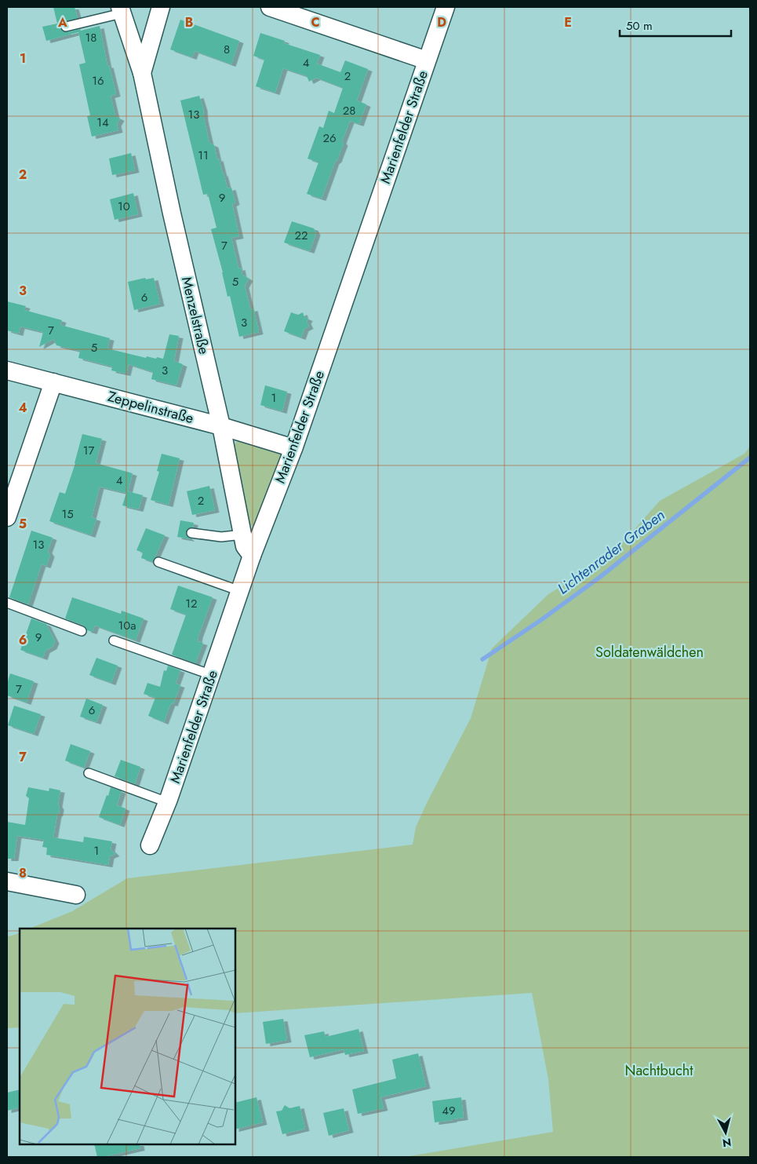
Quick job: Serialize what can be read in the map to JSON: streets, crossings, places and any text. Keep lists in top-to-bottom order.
{
  "streets": {
    "street": ["Marienfelder Straße", "Menzelstraße", "Zeppelinstraße"]
  },
  "crossings": [
    ["Marienfelder Straße", "Menzelstraße"],
    ["Marienfelder Straße", "Zeppelinstraße"],
    ["Menzelstraße", "Zeppelinstraße"]
  ],
  "water": ["Lichtenrader Graben"],
  "parks": ["Soldatenwäldchen", "Nachtbucht"],
  "house_numbers": [
    "18",
    "8",
    "4",
    "2",
    "16",
    "28",
    "13",
    "14",
    "26",
    "11",
    "9",
    "10",
    "22",
    "7",
    "5",
    "6",
    "3",
    "7",
    "5",
    "3",
    "1",
    "17",
    "4",
    "2",
    "15",
    "13",
    "12",
    "10a",
    "9",
    "7",
    "6",
    "1",
    "49"
  ],
  "scale_bar": "50 m",
  "north": "bottom",
  "grid": {
    "columns": [
      "A",
      "B",
      "C",
      "D",
      "E"
    ],
    "rows": [
      "1",
      "2",
      "3",
      "4",
      "5",
      "6",
      "7",
      "8"
    ]
  }
}
